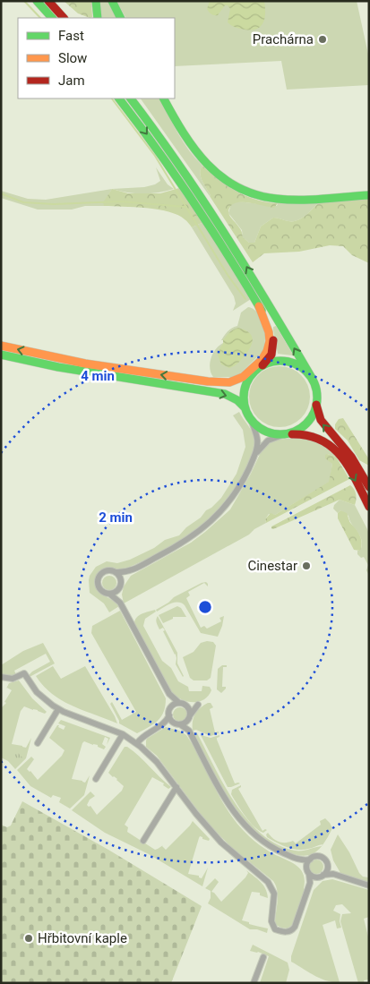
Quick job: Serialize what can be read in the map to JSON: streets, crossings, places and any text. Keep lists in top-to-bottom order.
{
  "places": ["Prachárna", "Cinestar", "Hřbitovní kaple"],
  "legend": ["Fast", "Slow", "Jam"],
  "rings": ["4 min", "2 min"]
}
